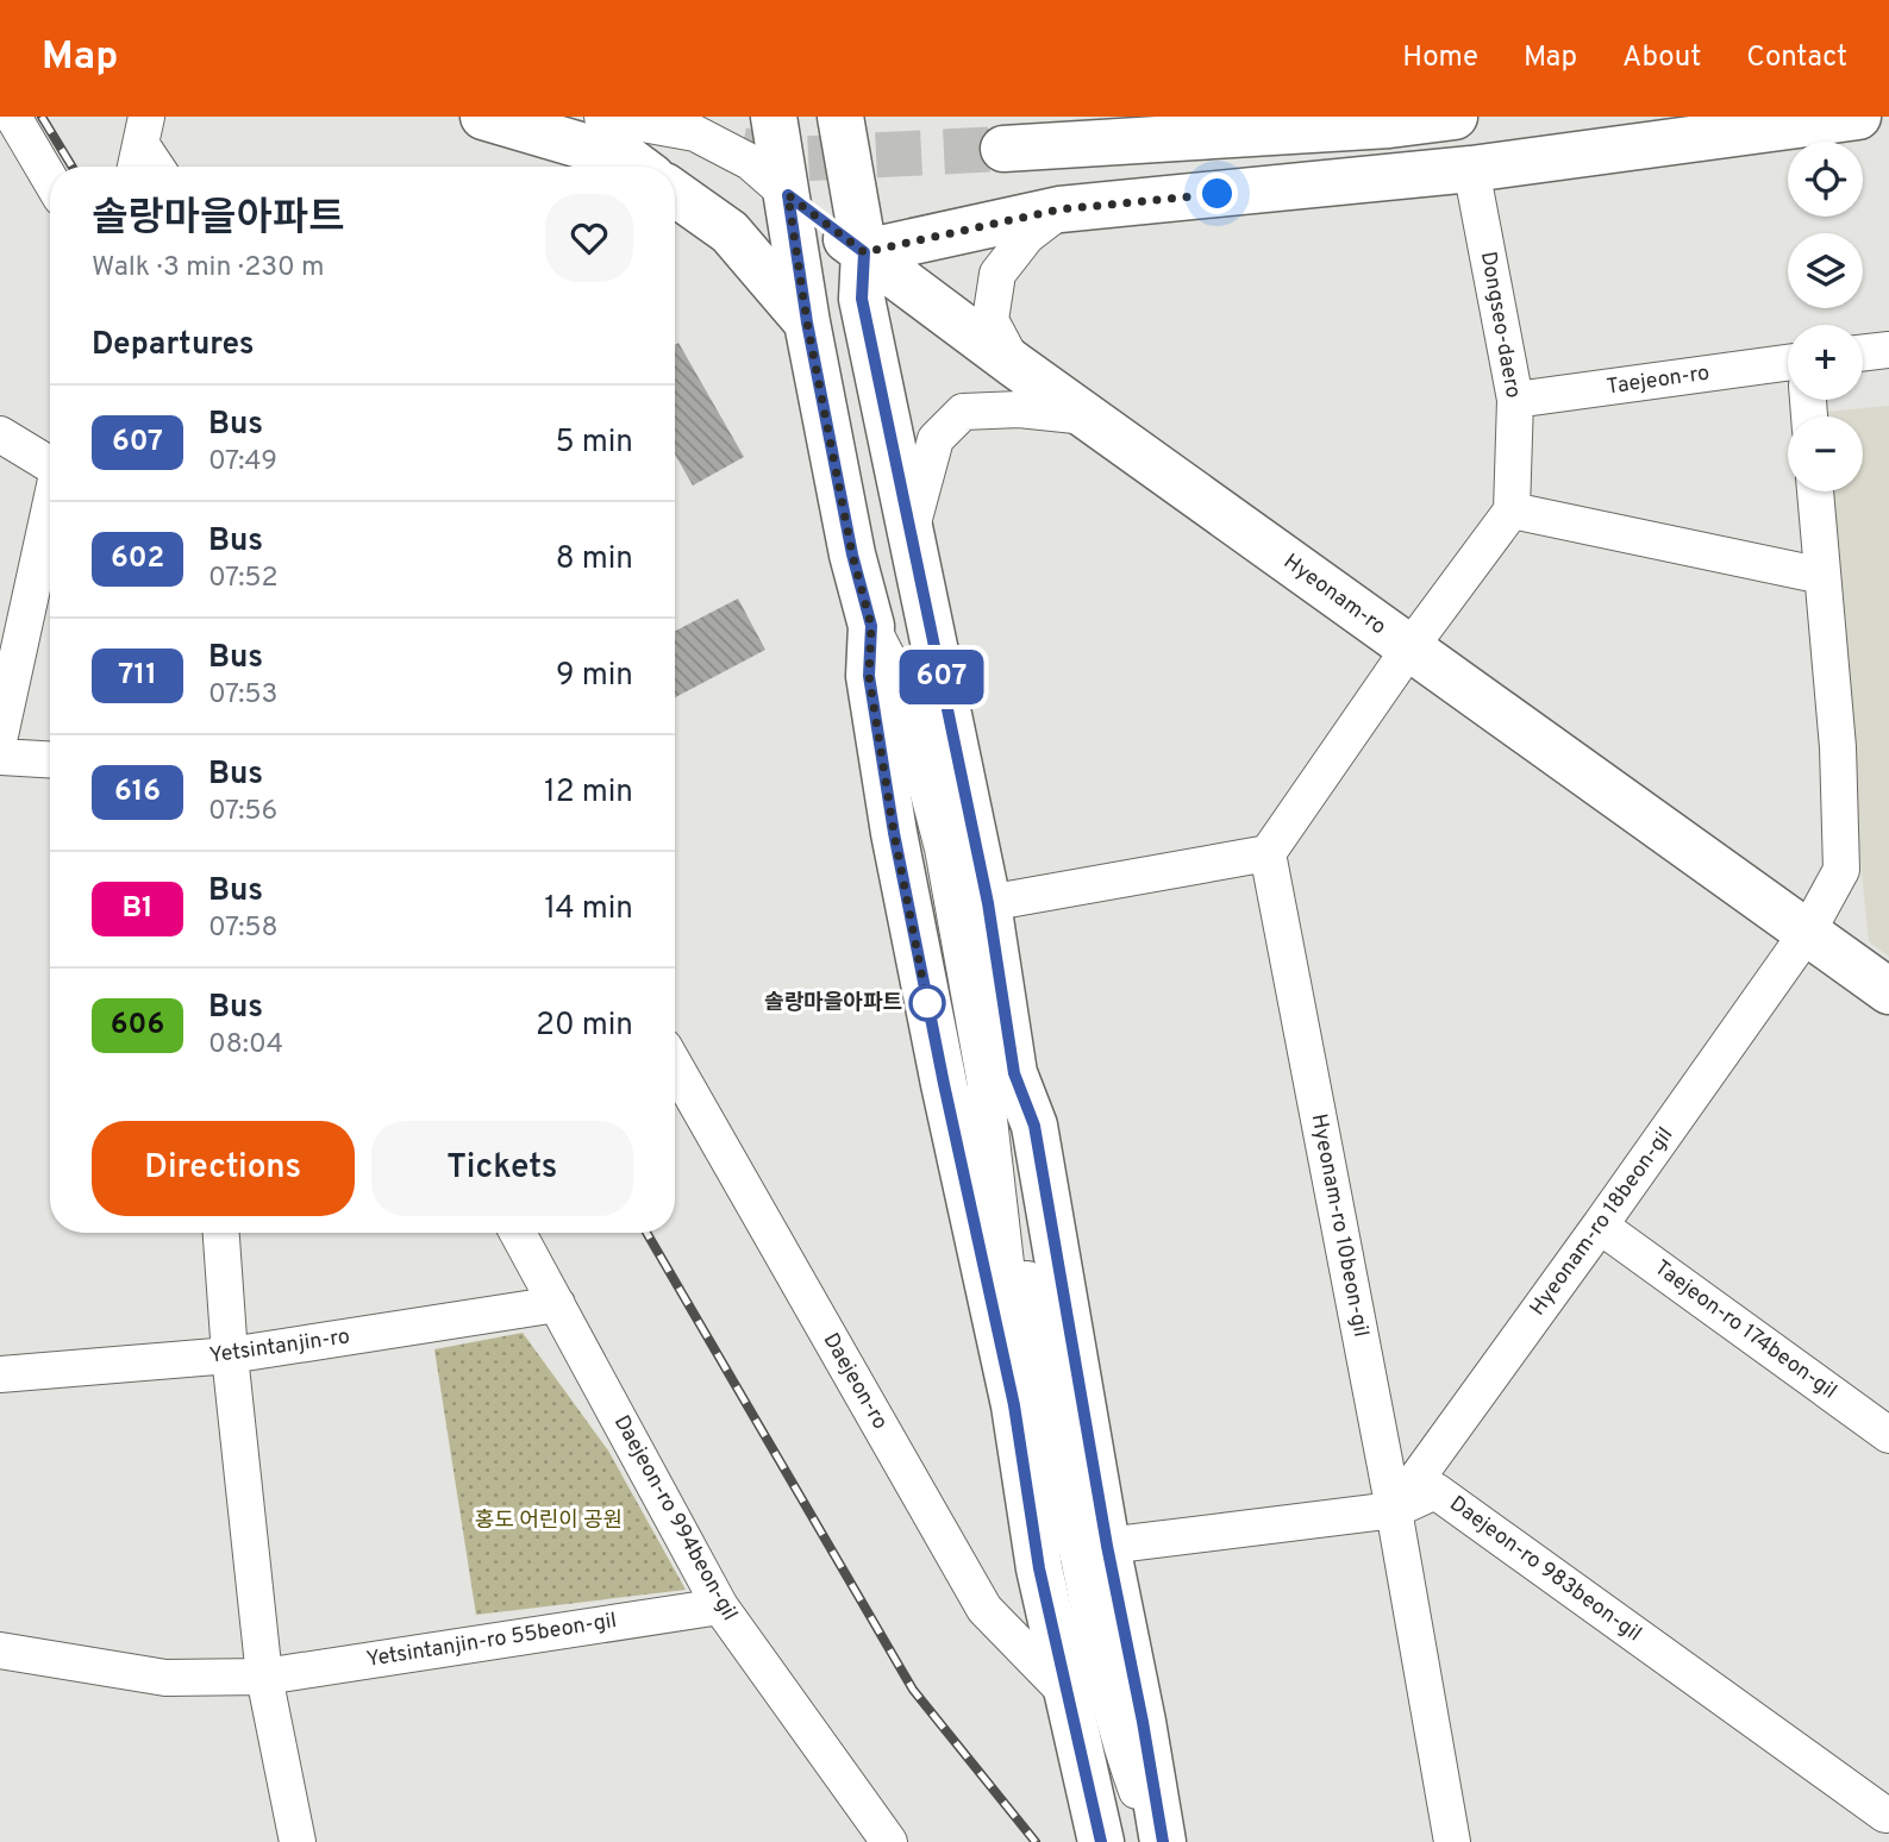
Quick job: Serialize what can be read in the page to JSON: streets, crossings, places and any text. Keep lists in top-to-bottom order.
{
  "streets": {
    "main road": ["Hyeonam-ro"],
    "street": [
      "Dongseo-daero",
      "Taejeon-ro",
      "Hyeonam-ro 18beon-gil",
      "Hyeonam-ro 10beon-gil",
      "Taejeon-ro 174beon-gil",
      "Yetsintanjin-ro",
      "Daejeon-ro",
      "Daejeon-ro 994beon-gil",
      "Daejeon-ro 983beon-gil",
      "Yetsintanjin-ro 55beon-gil"
    ]
  },
  "crossings": [
    ["Dongseo-daero", "Taejeon-ro"],
    ["Hyeonam-ro", "Hyeonam-ro 18beon-gil"],
    ["Hyeonam-ro 18beon-gil", "Hyeonam-ro 10beon-gil"],
    ["Hyeonam-ro 18beon-gil", "Taejeon-ro 174beon-gil"],
    ["Hyeonam-ro 18beon-gil", "Daejeon-ro 983beon-gil"],
    ["Hyeonam-ro 10beon-gil", "Daejeon-ro 983beon-gil"],
    ["Yetsintanjin-ro", "Daejeon-ro 994beon-gil"],
    ["Daejeon-ro 994beon-gil", "Yetsintanjin-ro 55beon-gil"]
  ],
  "parks": ["홍도 어린이 공원"],
  "places": ["솔랑마을아파트"],
  "lines": ["bus line 607"],
  "page": {
    "header": "Map",
    "nav": [
      "Home",
      "Map",
      "About",
      "Contact"
    ],
    "on_map": "607",
    "map_buttons": ["+", "−"],
    "heading": [
      ["솔랑마을아파트", "Walk · 3 min · 230 m"],
      "Departures"
    ],
    "list": [
      {
        "mark": "607",
        "name": "Bus",
        "note": "07:49",
        "value": "5 min"
      },
      {
        "mark": "602",
        "name": "Bus",
        "note": "07:52",
        "value": "8 min"
      },
      {
        "mark": "711",
        "name": "Bus",
        "note": "07:53",
        "value": "9 min"
      },
      {
        "mark": "616",
        "name": "Bus",
        "note": "07:56",
        "value": "12 min"
      },
      {
        "mark": "B1",
        "name": "Bus",
        "note": "07:58",
        "value": "14 min"
      },
      {
        "mark": "606",
        "name": "Bus",
        "note": "08:04",
        "value": "20 min"
      }
    ],
    "buttons": ["Directions", "Tickets"]
  }
}
